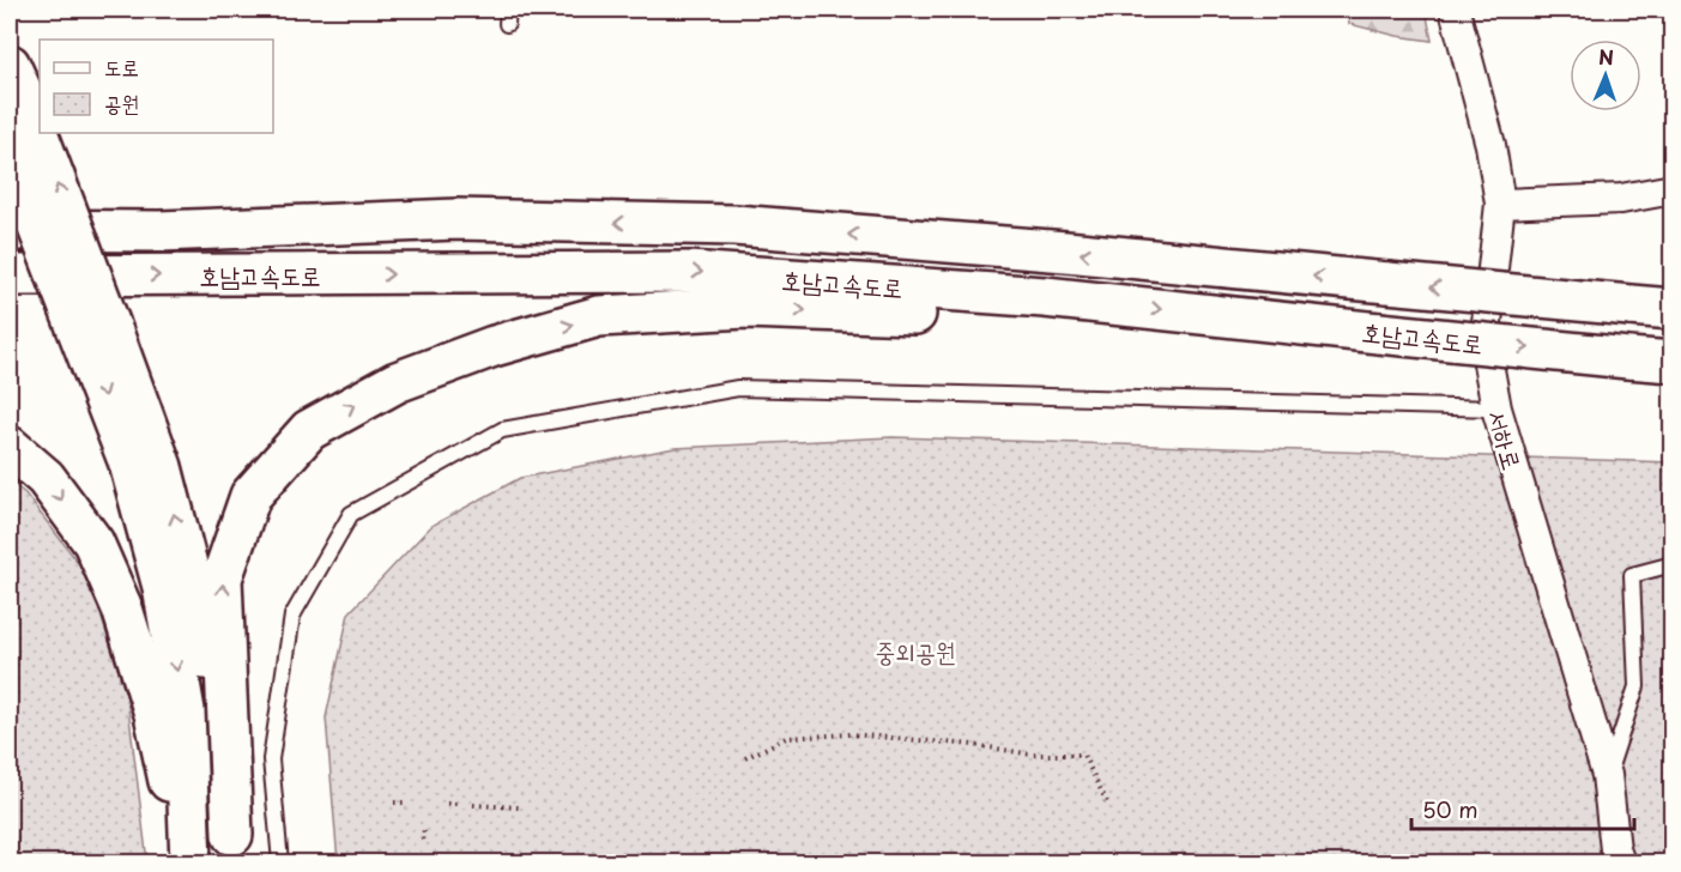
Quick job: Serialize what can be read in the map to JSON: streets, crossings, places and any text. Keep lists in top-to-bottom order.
{
  "streets": {
    "highway": ["호남고속도로"],
    "street": ["서하로"]
  },
  "parks": ["중외공원"],
  "legend": ["도로", "공원"],
  "scale_bar": "50 m",
  "north": "top"
}
